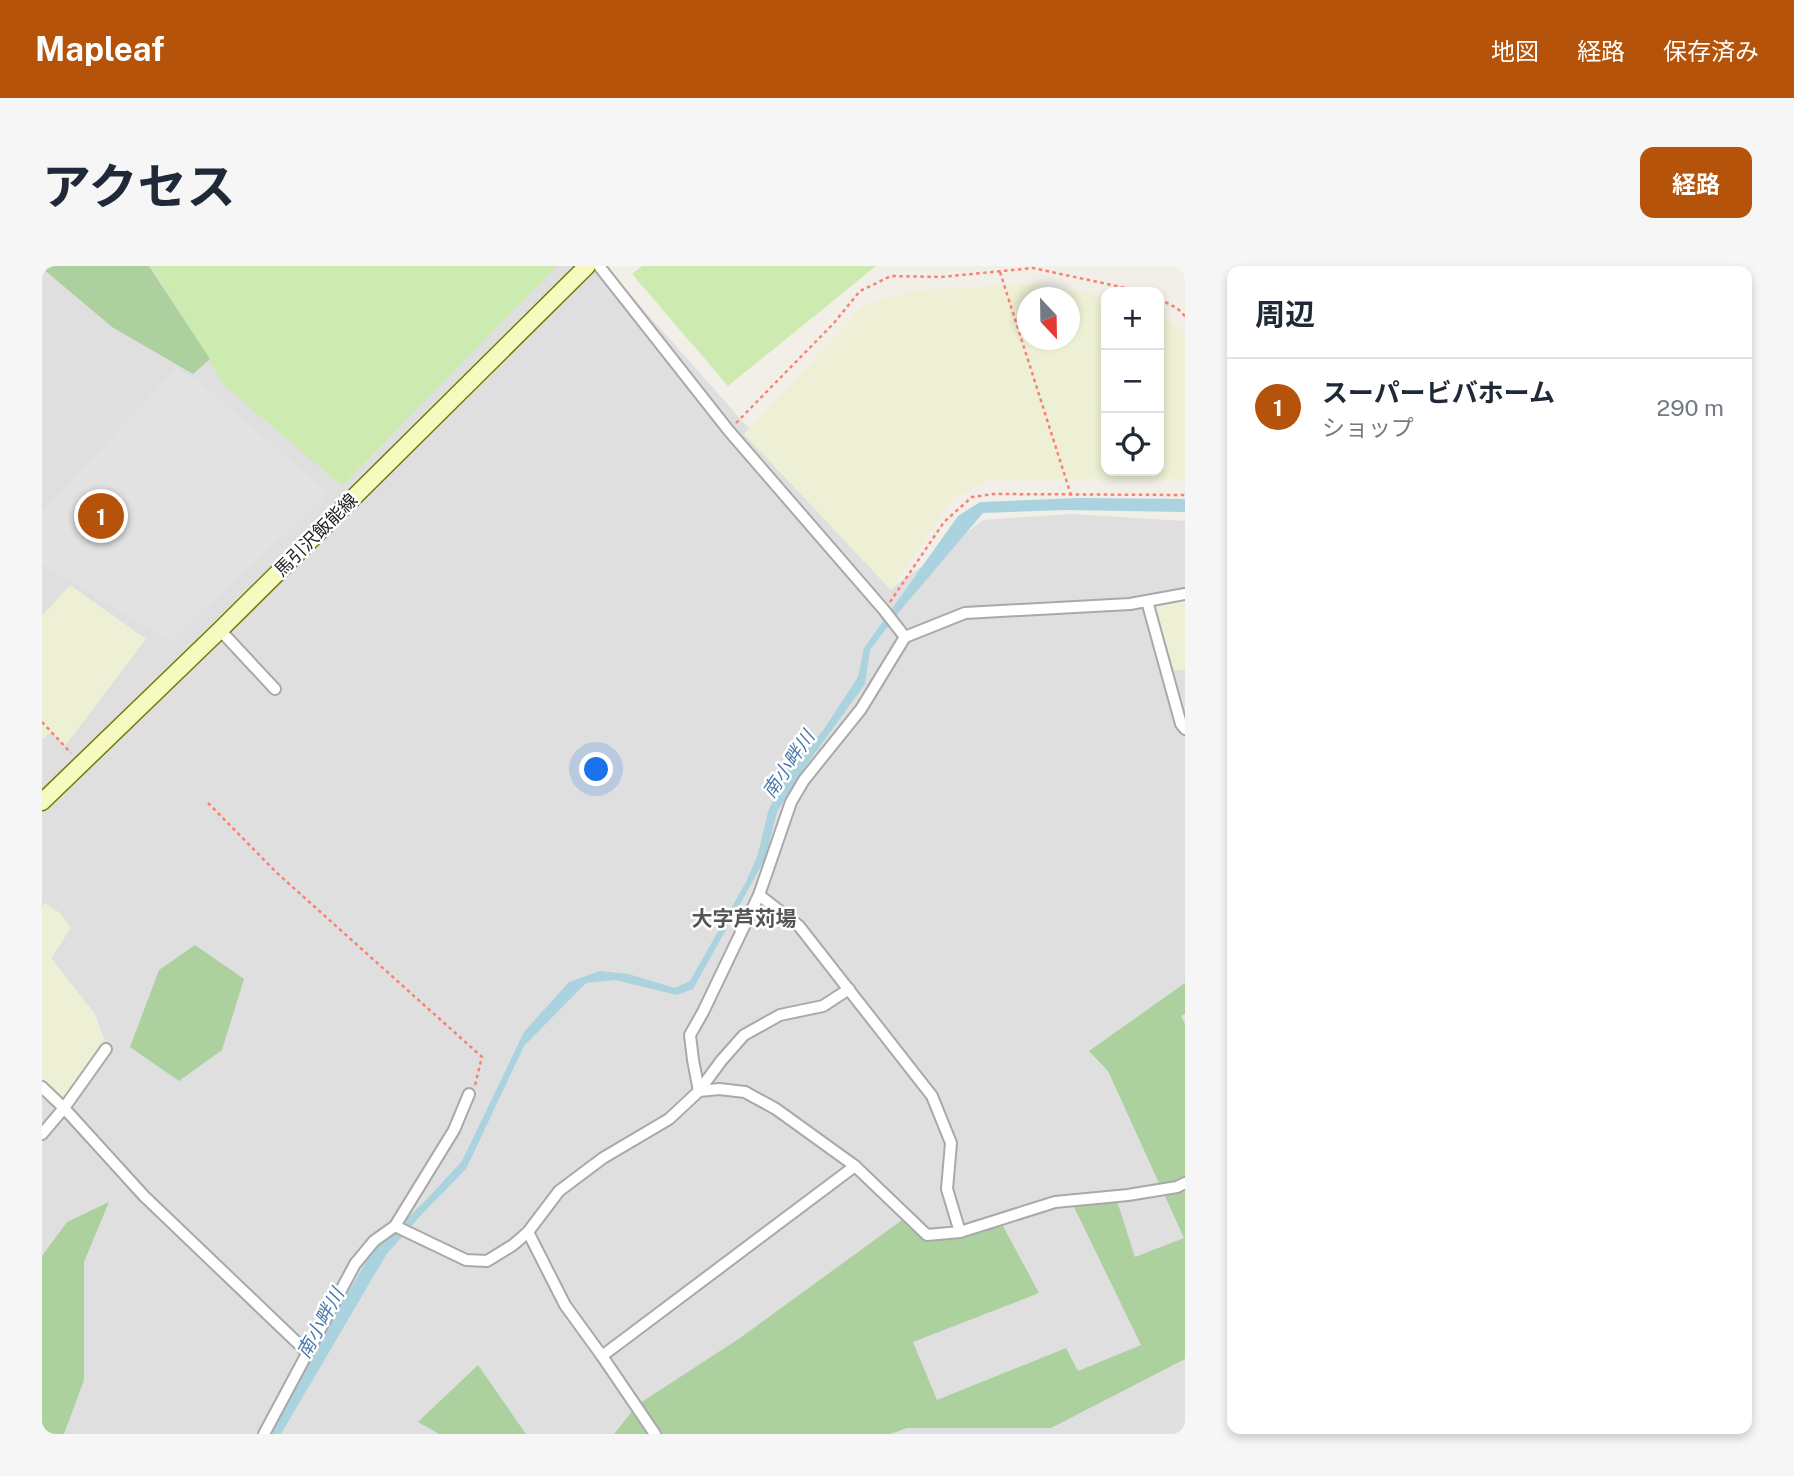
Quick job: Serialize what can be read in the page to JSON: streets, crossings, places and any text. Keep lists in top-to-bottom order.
{
  "streets": {
    "main road": ["馬引沢飯能線"]
  },
  "districts": ["大字芦苅場"],
  "water": ["南小畔川"],
  "north": "bottom",
  "page": {
    "header": "Mapleaf",
    "nav": ["地図", "経路", "保存済み"],
    "title": "アクセス",
    "buttons": "経路",
    "heading": "周辺",
    "map_buttons": ["+", "−"],
    "list": [
      {
        "mark": "1",
        "name": "スーパービバホーム",
        "note": "ショップ",
        "value": "290 m"
      }
    ],
    "pins": "1"
  }
}
